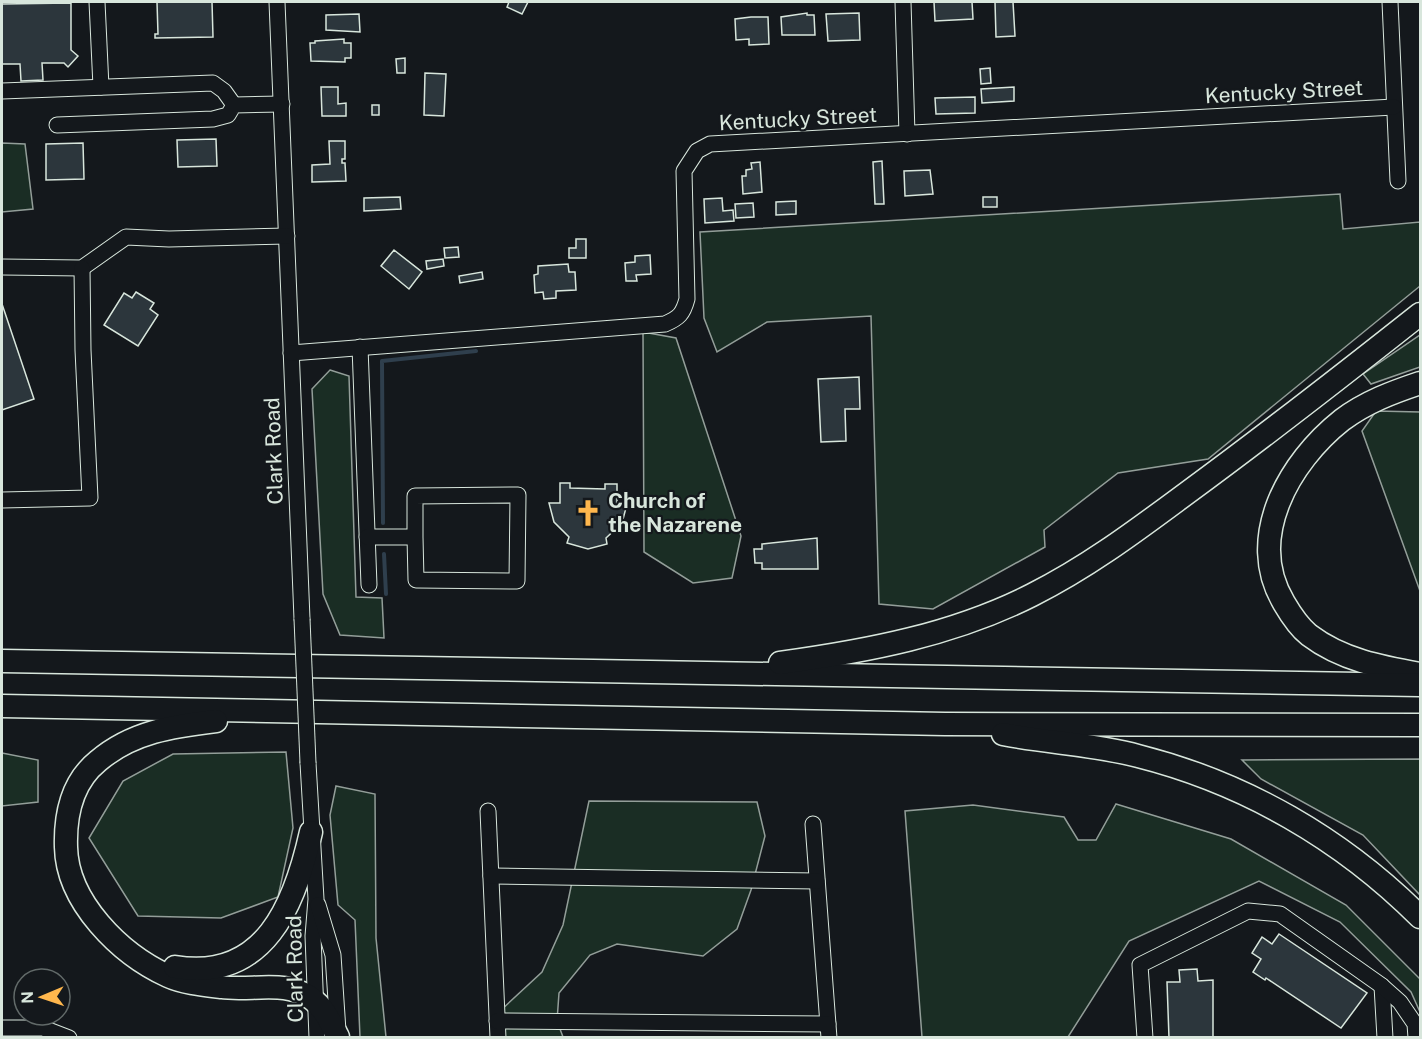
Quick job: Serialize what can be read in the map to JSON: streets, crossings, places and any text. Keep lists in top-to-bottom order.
{
  "streets": {
    "street": ["Kentucky Street", "Clark Road"]
  },
  "crossings": [
    ["Kentucky Street", "Clark Road"]
  ],
  "places": {
    "church": ["Church of the Nazarene"]
  },
  "north": "left"
}
